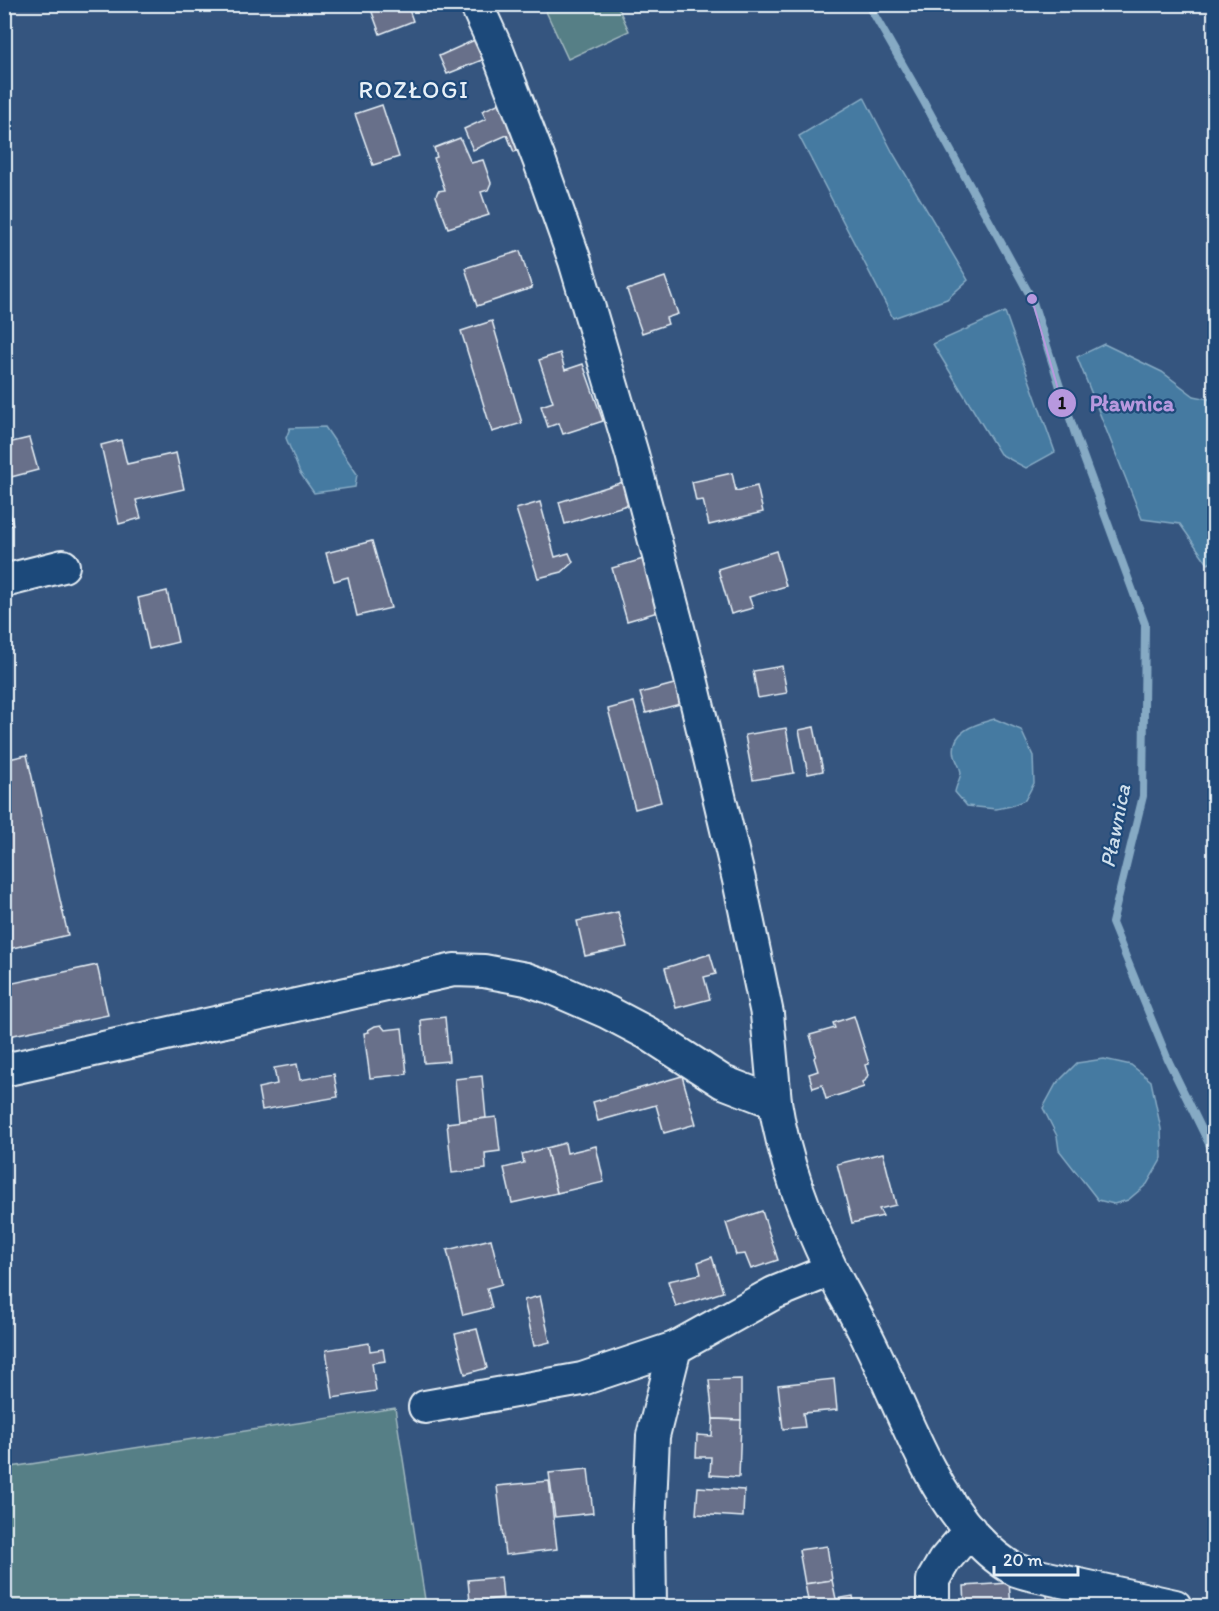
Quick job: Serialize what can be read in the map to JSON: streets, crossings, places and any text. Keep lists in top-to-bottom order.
{
  "districts": ["ROZŁOGI"],
  "water": ["Pławnica"],
  "places": ["Pławnica"],
  "scale_bar": "20 m"
}
